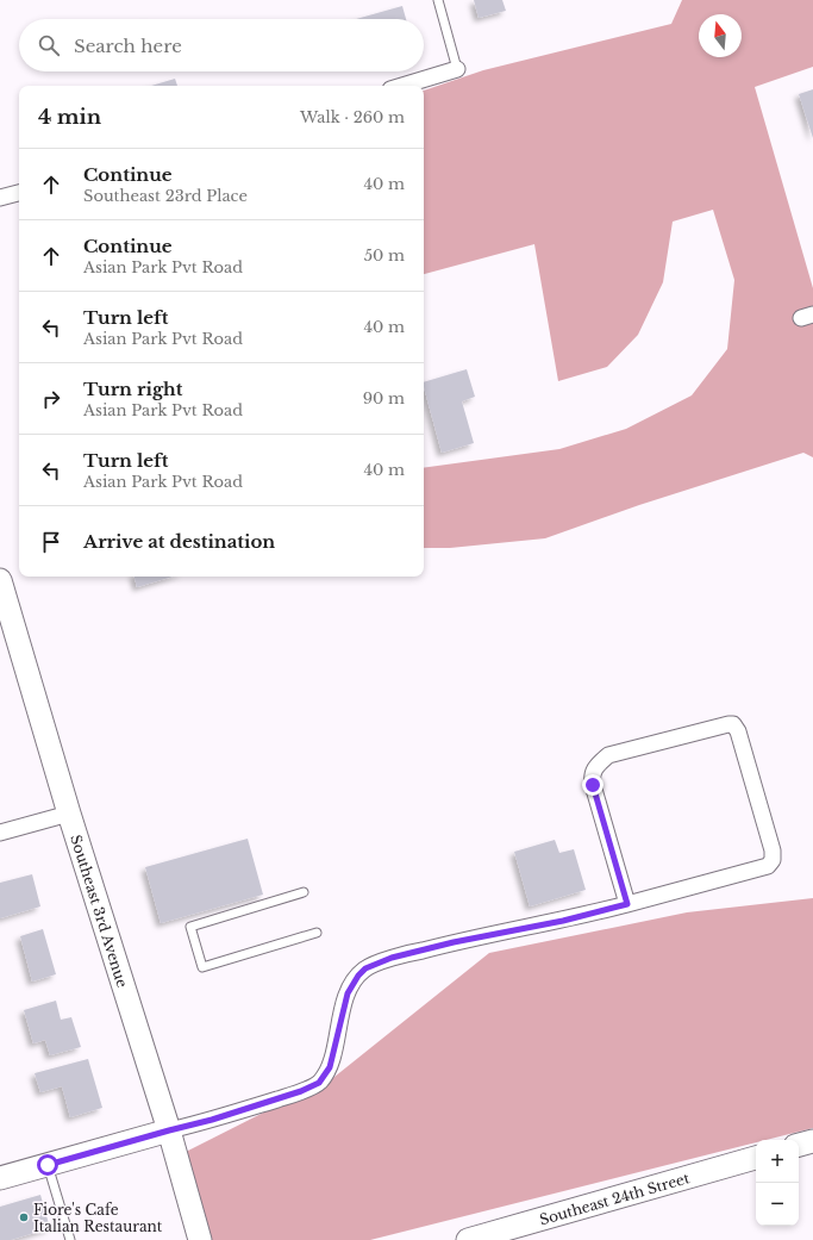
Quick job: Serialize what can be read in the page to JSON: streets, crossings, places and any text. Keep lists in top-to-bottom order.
{
  "streets": {
    "street": ["Southeast 3rd Avenue", "Southeast 24th Street"]
  },
  "places": ["Fiore's Cafe Italian Restaurant"],
  "north": "top",
  "page": {
    "search": "Search here",
    "heading": ["4 min", "Walk · 260 m"],
    "list": [
      ["Continue", "Southeast 23rd Place", "40 m"],
      ["Continue", "Asian Park Pvt Road", "50 m"],
      ["Turn left", "Asian Park Pvt Road", "40 m"],
      ["Turn right", "Asian Park Pvt Road", "90 m"],
      ["Turn left", "Asian Park Pvt Road", "40 m"],
      "Arrive at destination"
    ],
    "map_buttons": ["+", "−"]
  }
}
